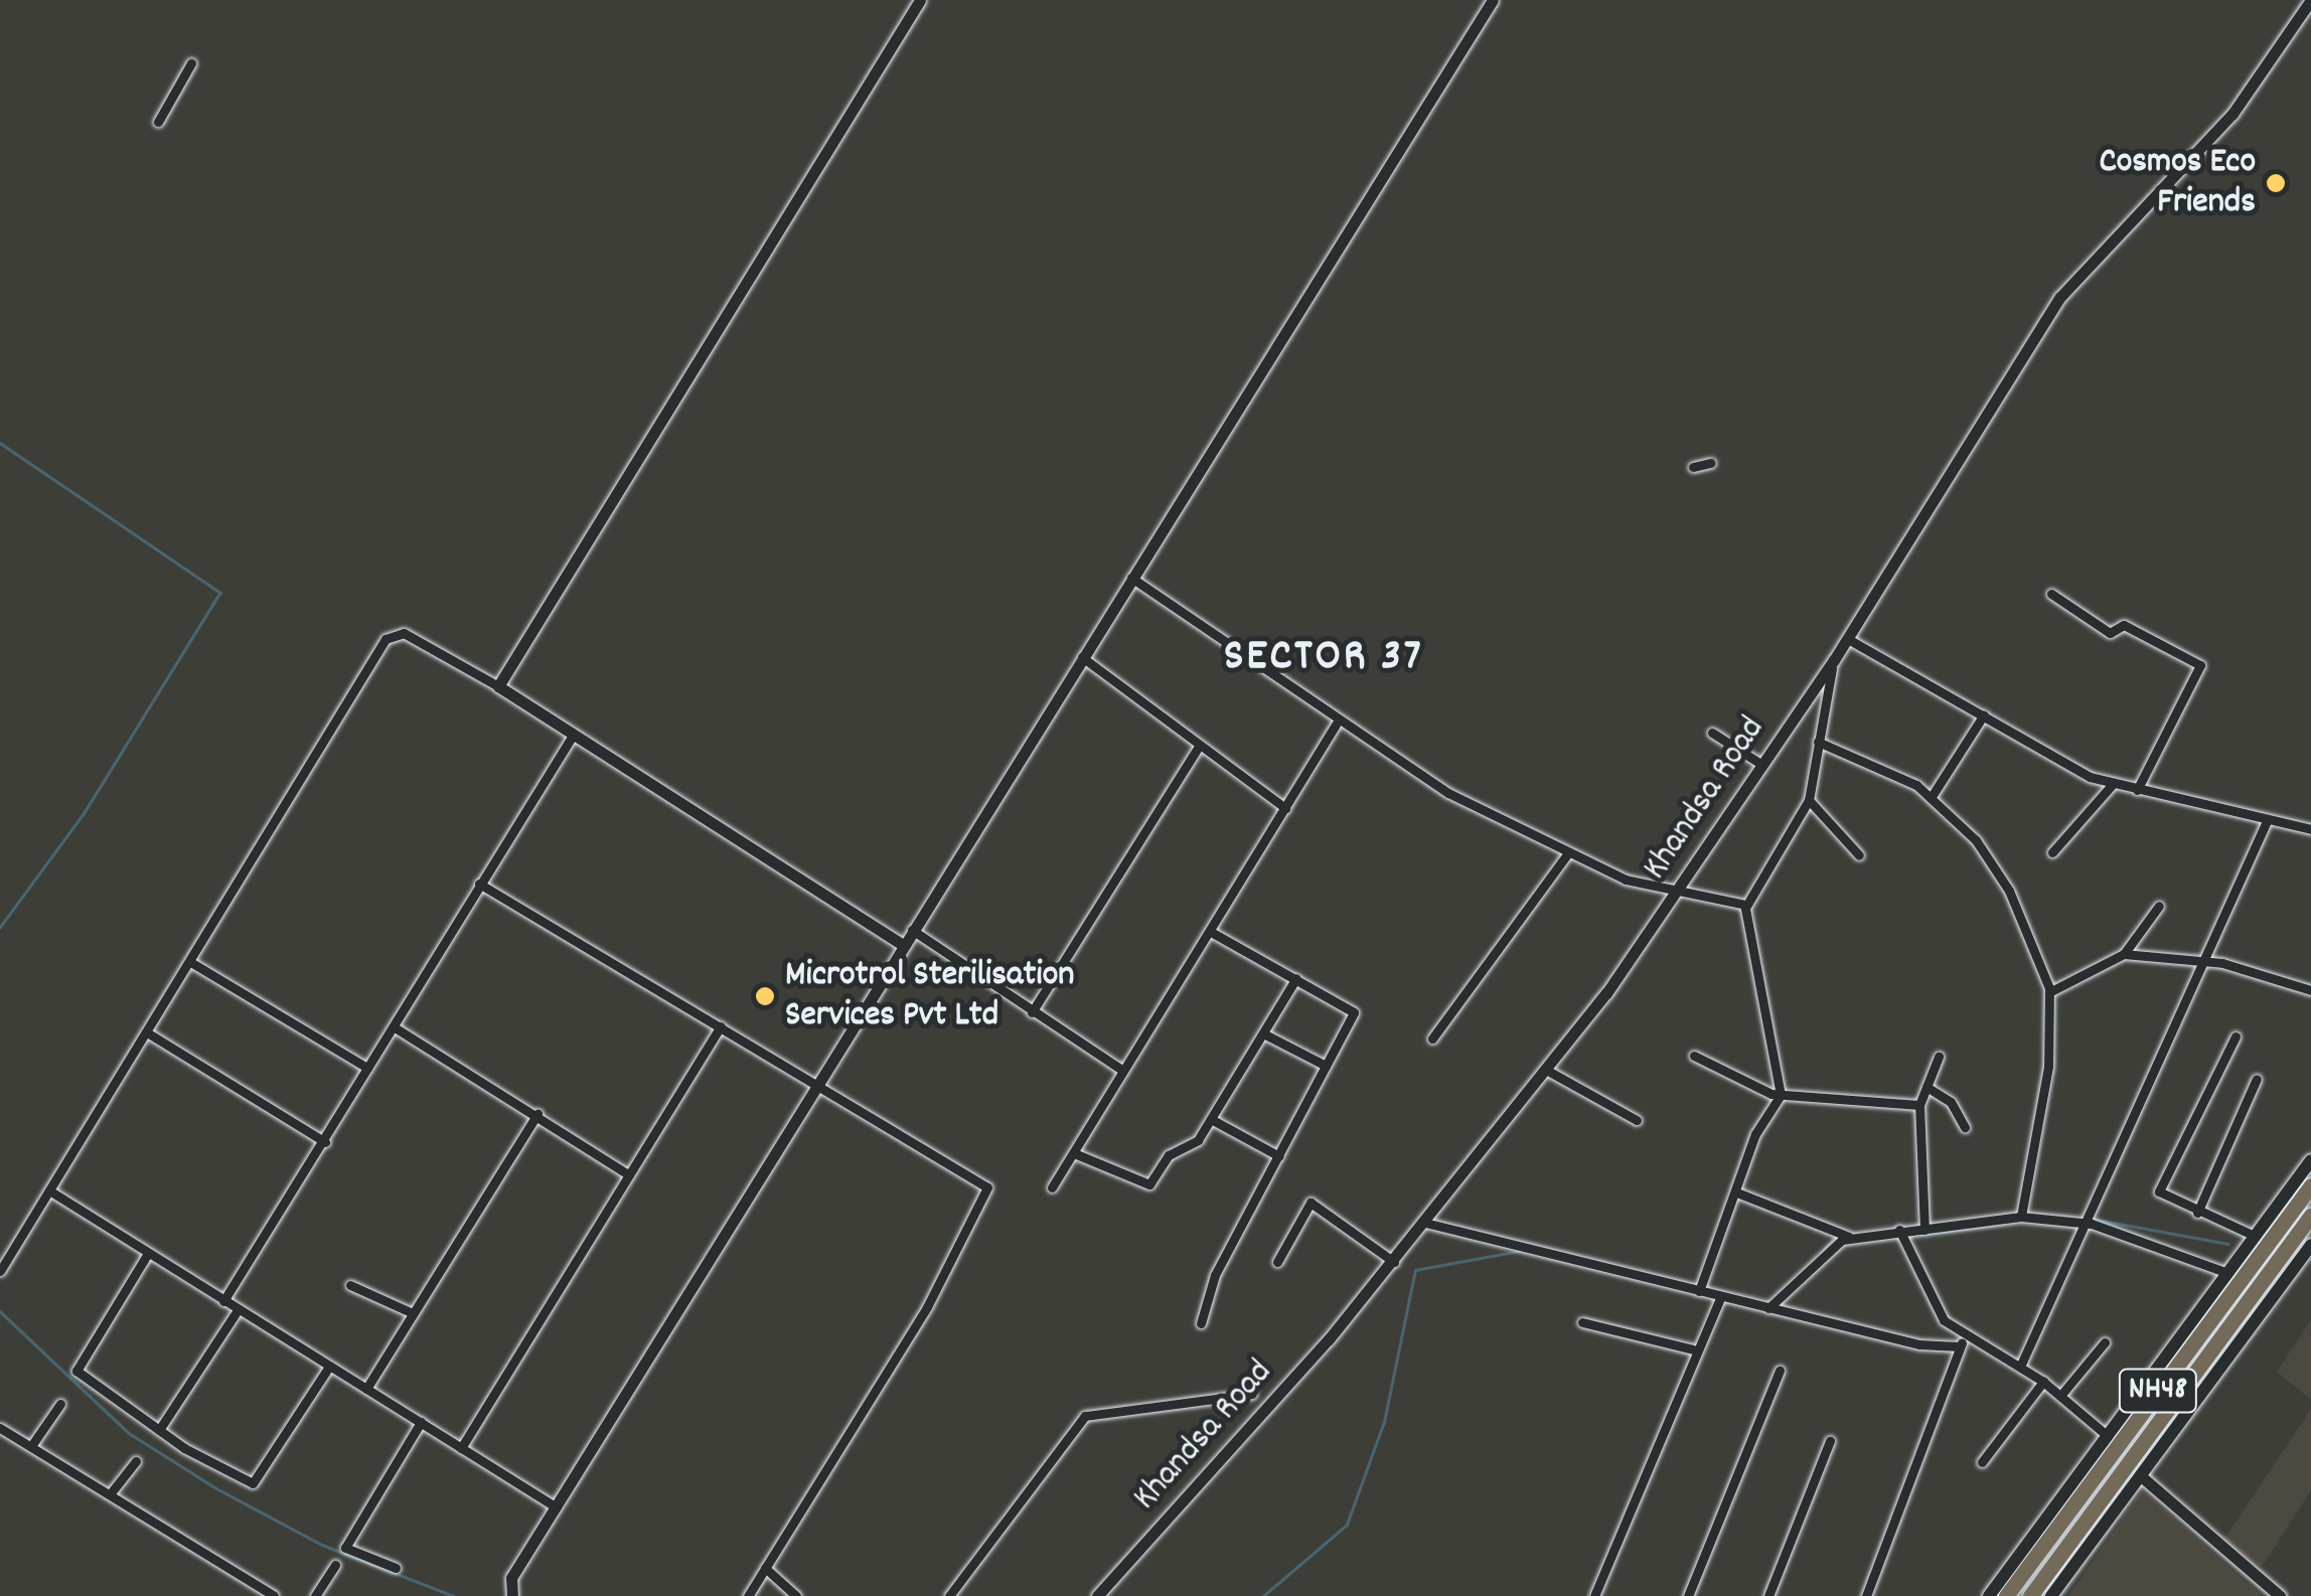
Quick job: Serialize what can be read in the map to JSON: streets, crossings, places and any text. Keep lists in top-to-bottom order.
{
  "streets": {
    "highway": ["NH48"],
    "street": ["Khandsa Road"]
  },
  "districts": ["SECTOR 37"],
  "places": ["Cosmos Eco Friends", "Microtrol Sterilisation Services Pvt Ltd"]
}
